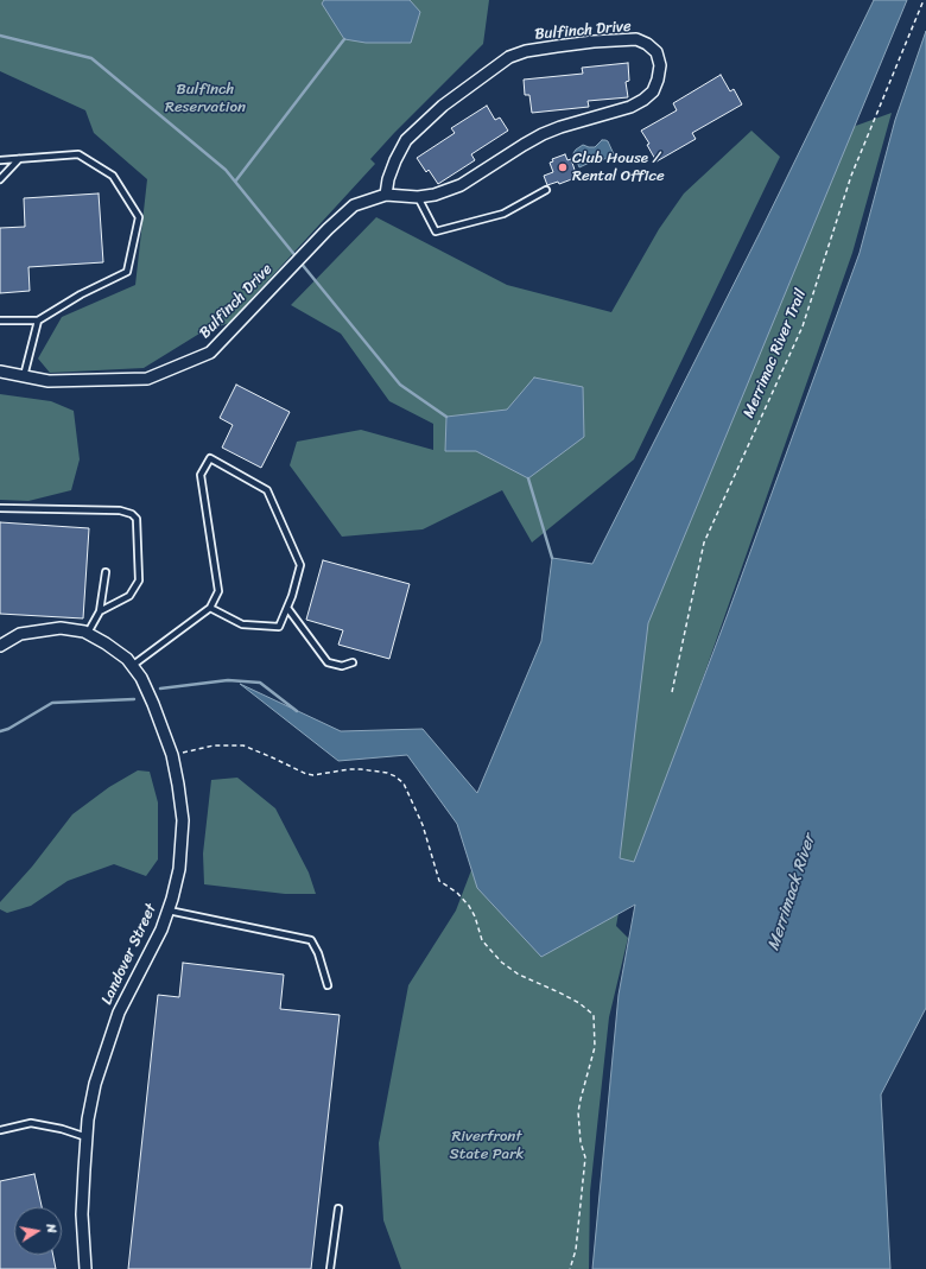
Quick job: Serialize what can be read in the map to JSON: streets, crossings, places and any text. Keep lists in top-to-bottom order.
{
  "streets": {
    "street": ["Bulfinch Drive", "Landover Street"],
    "path": ["Merrimac River Trail"]
  },
  "water": ["Merrimack River"],
  "parks": ["Bulfinch Reservation", "Riverfront State Park"],
  "places": ["Club House / Rental Office"],
  "north": "right"
}
